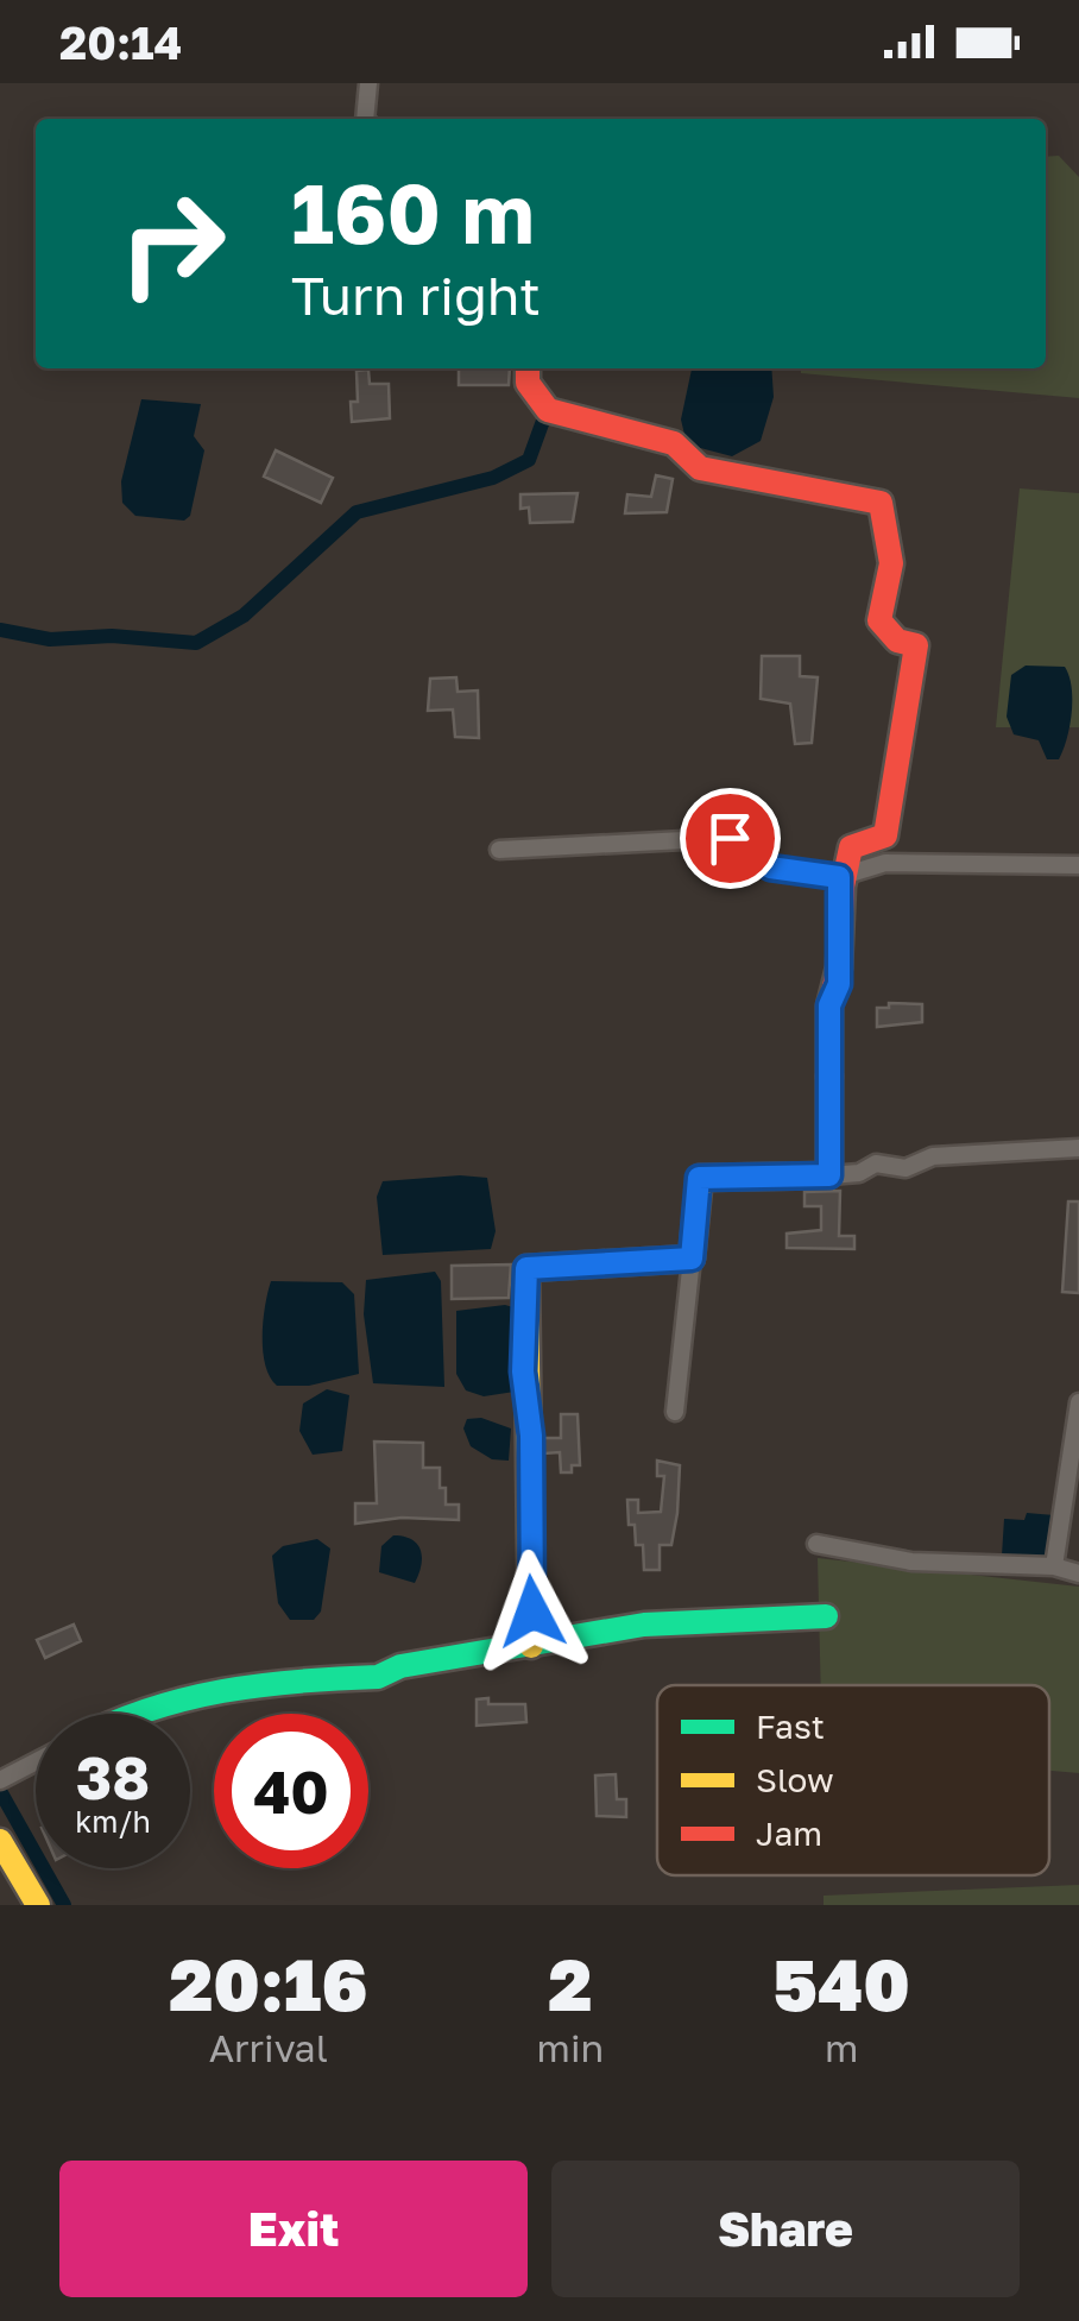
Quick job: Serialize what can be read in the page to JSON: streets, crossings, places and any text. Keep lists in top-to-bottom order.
{
  "legend": ["Fast", "Slow", "Jam"],
  "page": {
    "status": "20:14",
    "turn": ["160 m", "Turn right"],
    "speed": "38 km/h",
    "limit": "40",
    "eta": [
      "20:16",
      "Arrival",
      "2",
      "min",
      "540",
      "m"
    ],
    "buttons": ["Exit", "Share"]
  }
}
